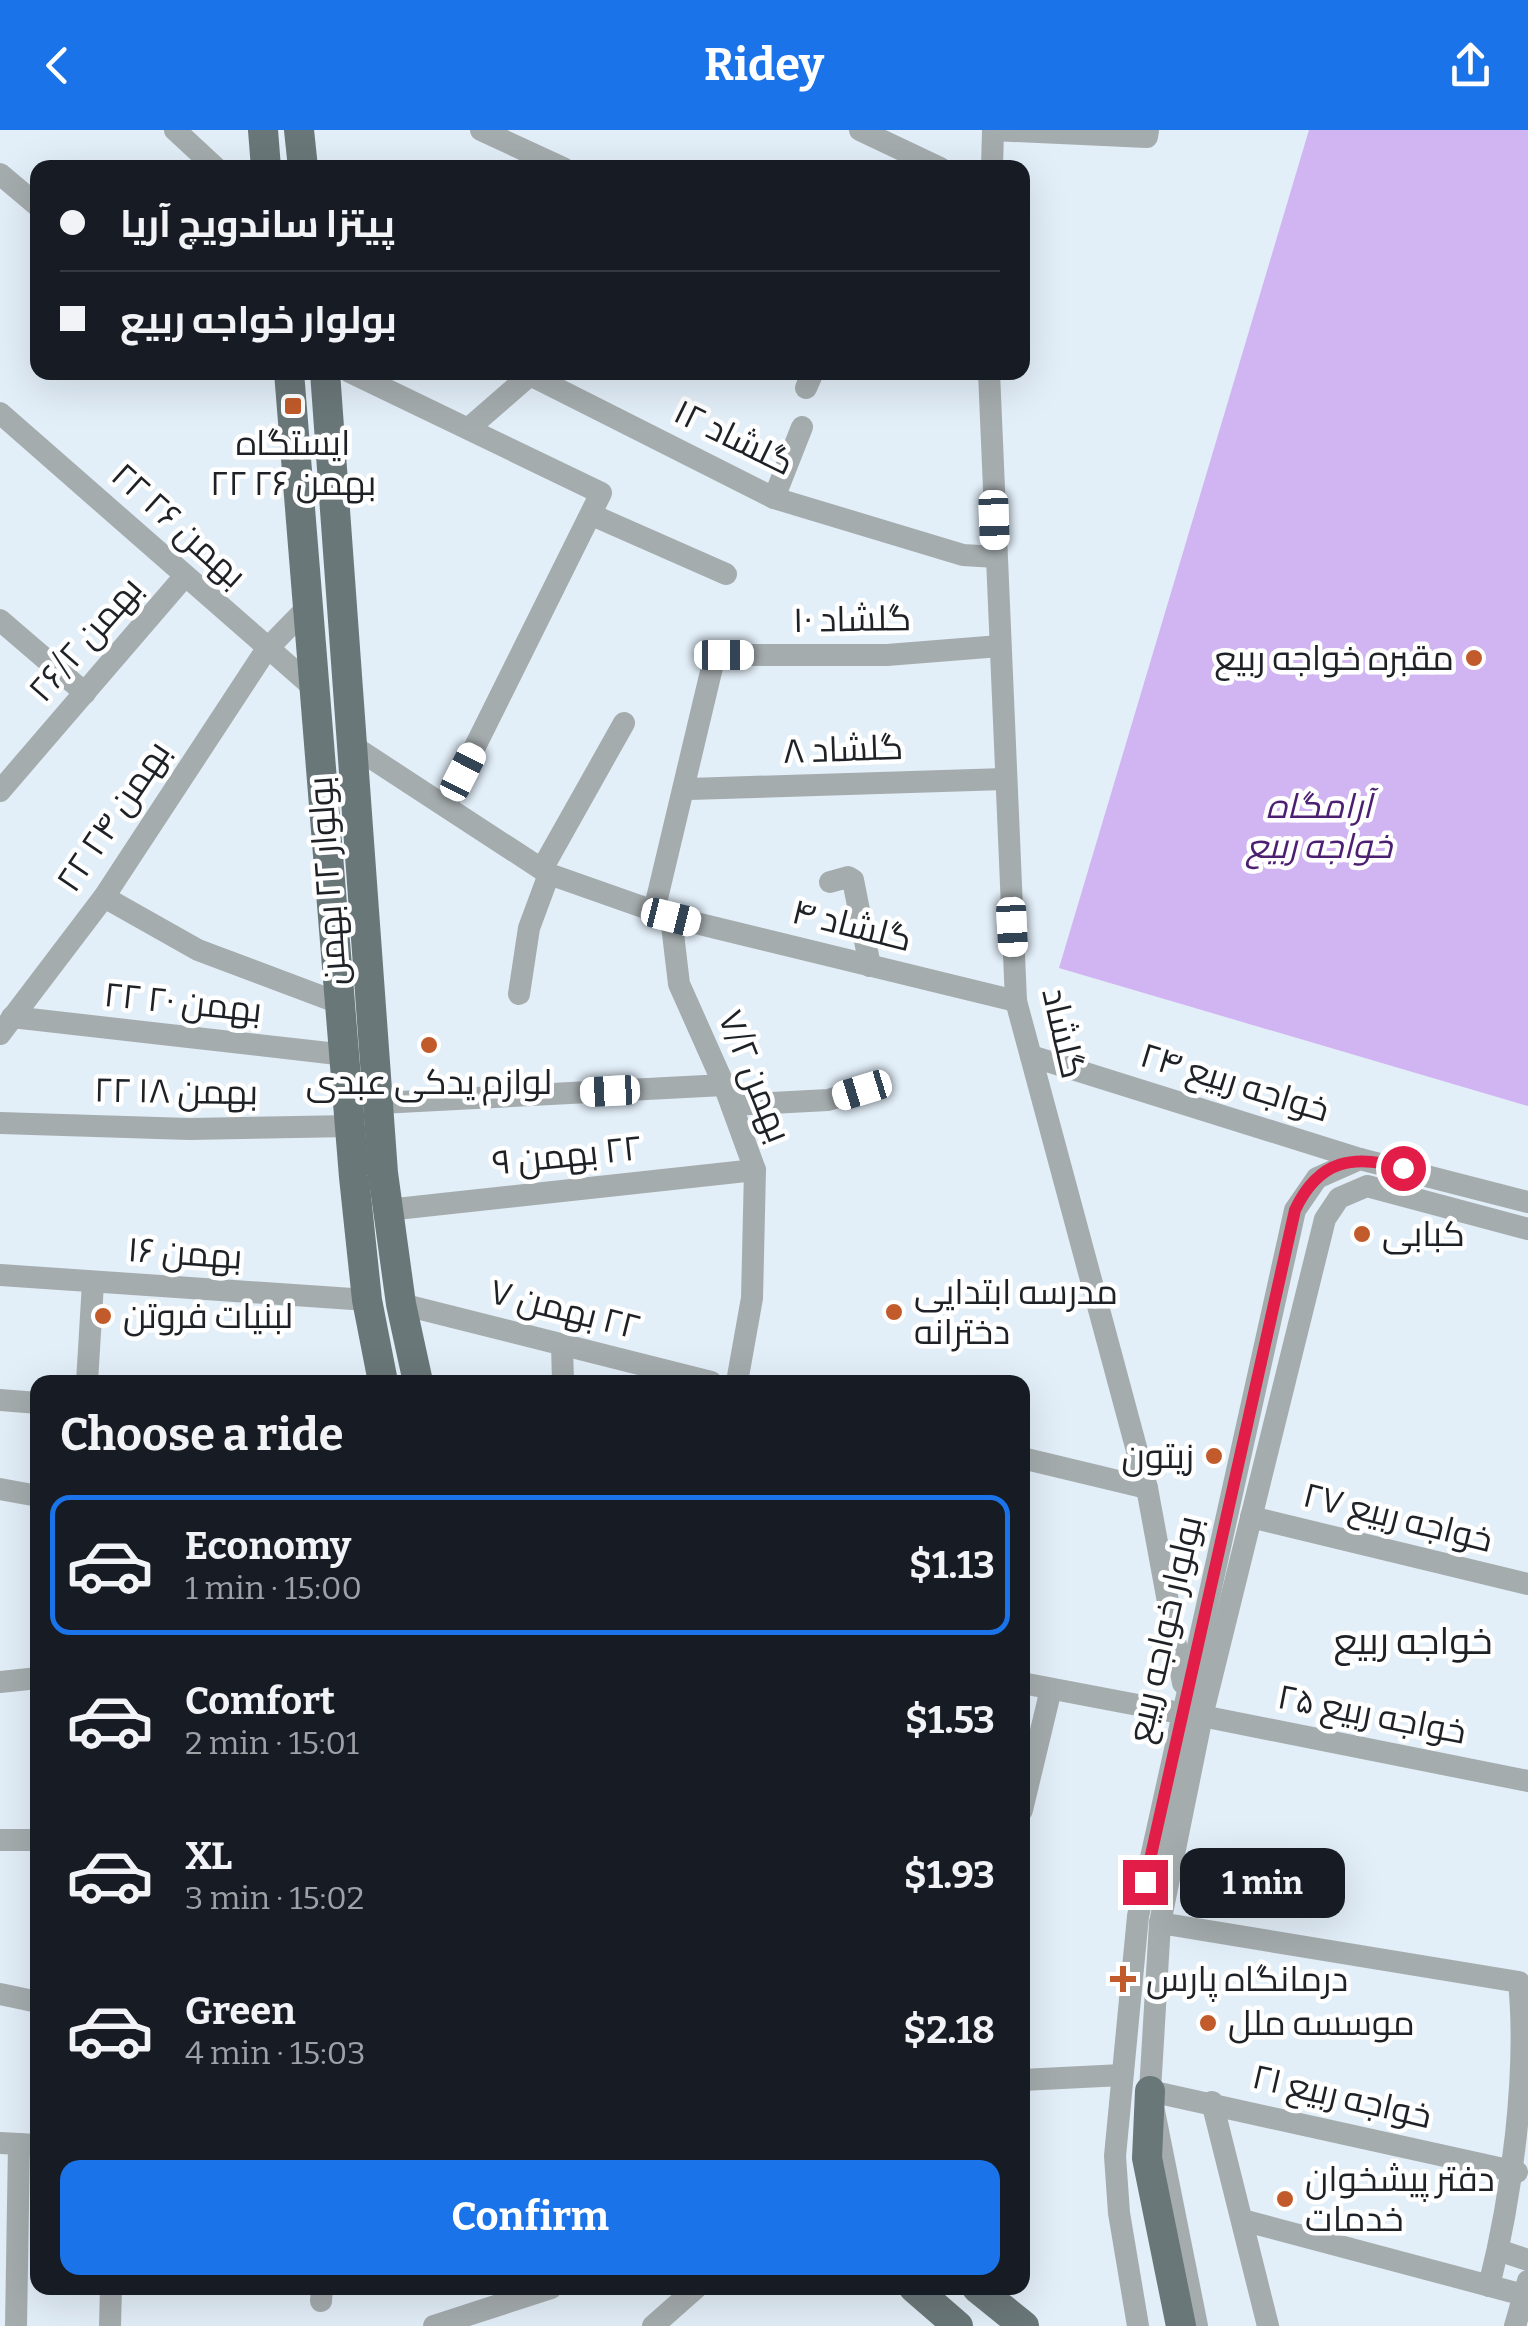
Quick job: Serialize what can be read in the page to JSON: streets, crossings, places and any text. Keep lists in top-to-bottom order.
{
  "streets": {
    "main road": ["بولوار ۲۲ بهمن"],
    "street": [
      "گلشاد ۱۲",
      "۲۲ بهمن ۲۶",
      "گلشاد ۱۰",
      "بهمن ۲۶/۲",
      "گلشاد ۸",
      "۲۲ بهمن ۲۴",
      "گلشاد ۴",
      "۲۲ بهمن ۲۰",
      "گلشاد",
      "بهمن ۷/۲",
      "خواجه ربیع ۲۴",
      "۲۲ بهمن ۱۸",
      "٢٢ بهمن ۹",
      "بهمن ۱۶",
      "٢٢ بهمن ٧",
      "خواجه ربیع ۲۷",
      "بولوار خواجه ربیع",
      "خواجه ربیع ۲۵",
      "خواجه ربیع ۲۱"
    ]
  },
  "crossings": [
    ["گلشاد ۱۲", "گلشاد"],
    ["۲۲ بهمن ۲۶", "بهمن ۲۶/۲"],
    ["۲۲ بهمن ۲۶", "۲۲ بهمن ۲۴"],
    ["۲۲ بهمن ۲۶", "بولوار ۲۲ بهمن"],
    ["گلشاد ۱۰", "گلشاد ۸"],
    ["گلشاد ۱۰", "گلشاد"],
    ["گلشاد ۸", "گلشاد"],
    ["۲۲ بهمن ۲۴", "۲۲ بهمن ۲۰"],
    ["بولوار ۲۲ بهمن", "گلشاد ۴"],
    ["بولوار ۲۲ بهمن", "۲۲ بهمن ۲۰"],
    ["بولوار ۲۲ بهمن", "۲۲ بهمن ۱۸"],
    ["بولوار ۲۲ بهمن", "٢٢ بهمن ۹"],
    ["بولوار ۲۲ بهمن", "بهمن ۱۶"],
    ["بولوار ۲۲ بهمن", "٢٢ بهمن ٧"],
    ["گلشاد ۴", "گلشاد"],
    ["گلشاد ۴", "بهمن ۷/۲"],
    ["گلشاد", "خواجه ربیع ۲۴"],
    ["گلشاد", "بولوار خواجه ربیع"],
    ["گلشاد", "خواجه ربیع ۲۵"],
    ["بهمن ۷/۲", "٢٢ بهمن ۹"],
    ["خواجه ربیع ۲۴", "بولوار خواجه ربیع"],
    ["خواجه ربیع ۲۷", "بولوار خواجه ربیع"],
    ["بولوار خواجه ربیع", "خواجه ربیع ۲۵"],
    ["بولوار خواجه ربیع", "خواجه ربیع ۲۱"]
  ],
  "districts": ["خواجه ربیع"],
  "parks": ["آرامگاه خواجه ربیع"],
  "places": {
    "transit": ["ایستگاه ۲۲ بهمن ۲۶"],
    "other": [
      "مقبره خواجه ربیع",
      "لوازم یدکی عبدی",
      "کبابی",
      "مدرسه ابتدایی دخترانه",
      "لبنیات فروتن",
      "زیتون",
      "موسسه ملل",
      "دفتر پیشخوان خدمات"
    ],
    "health": ["درمانگاه پارس"]
  },
  "page": {
    "header": "Ridey",
    "banner": ["پیتزا ساندویچ آریا", "بولوار خواجه ربیع"],
    "heading": "Choose a ride",
    "list": [
      {
        "name": "Economy",
        "note": "1 min · 15:00",
        "value": "$1.13"
      },
      {
        "name": "Comfort",
        "note": "2 min · 15:01",
        "value": "$1.53"
      },
      {
        "name": "XL",
        "note": "3 min · 15:02",
        "value": "$1.93"
      },
      {
        "name": "Green",
        "note": "4 min · 15:03",
        "value": "$2.18"
      }
    ],
    "bubble": "1 min",
    "buttons": "Confirm"
  }
}
